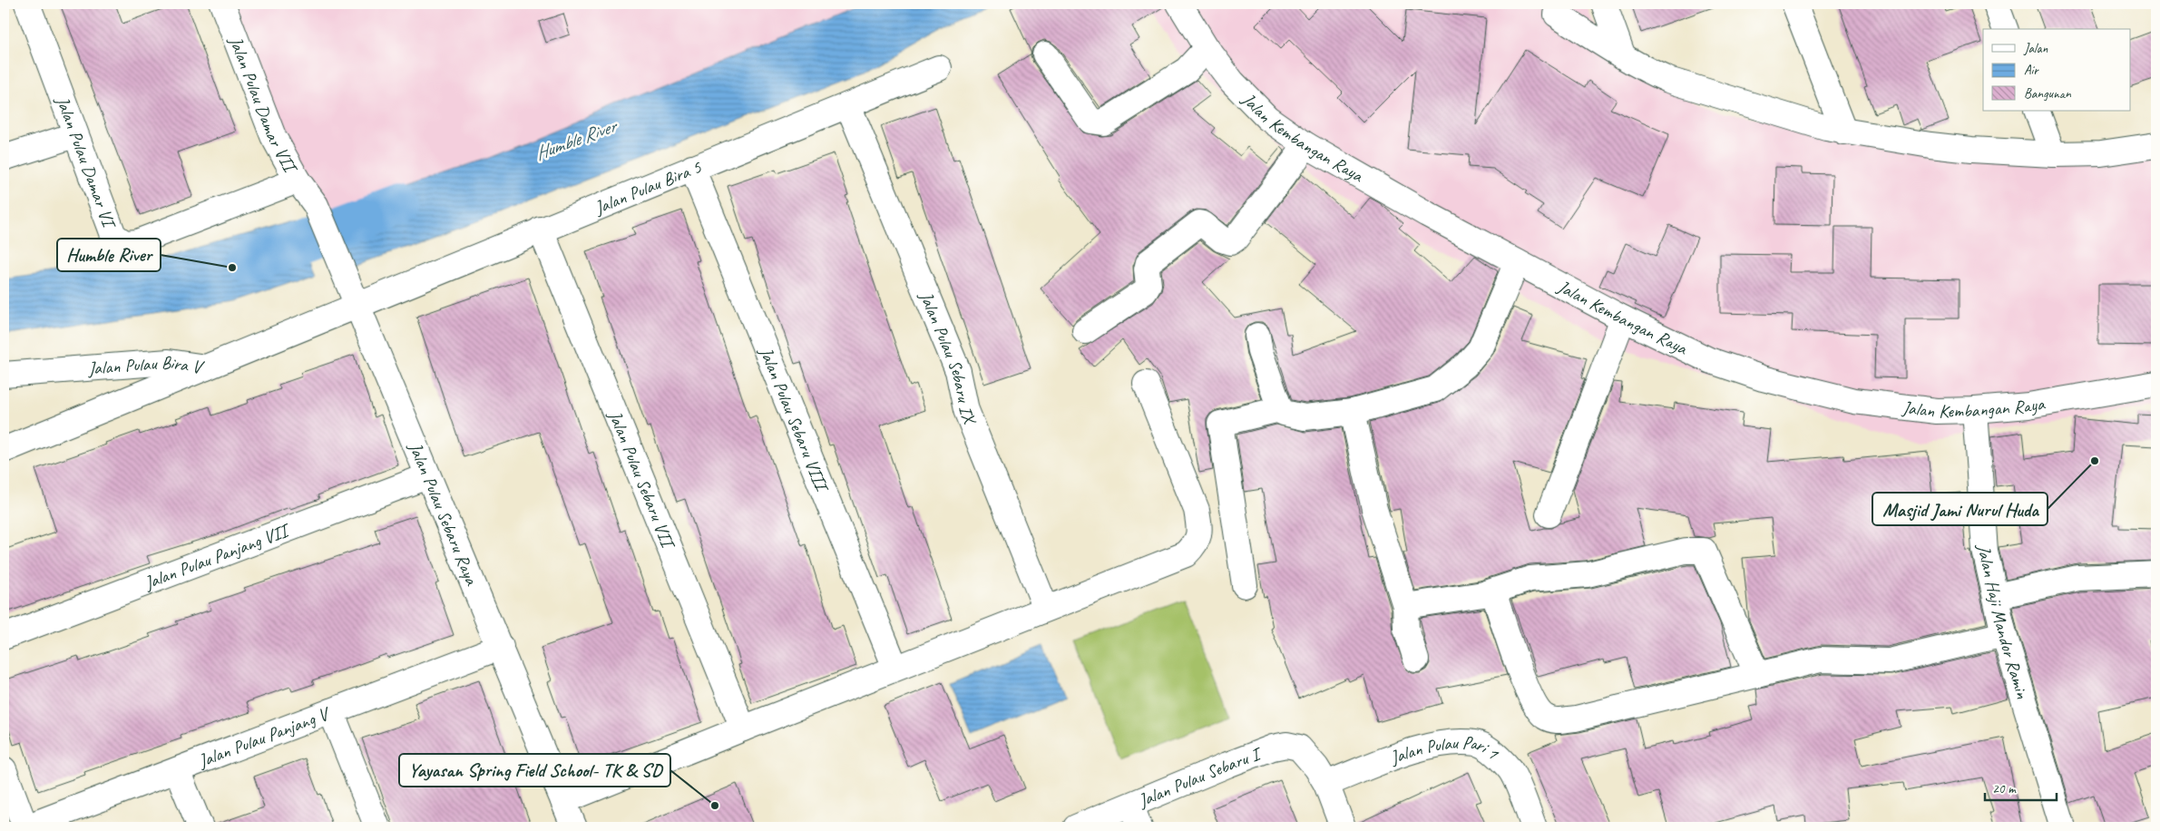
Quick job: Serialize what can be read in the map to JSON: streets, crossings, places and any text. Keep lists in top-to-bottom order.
{
  "streets": {
    "street": [
      "Jalan Pulau Damar VII",
      "Jalan Kembangan Raya",
      "Jalan Pulau Damar VI",
      "Jalan Pulau Bira 5",
      "Jalan Pulau Sebaru IX",
      "Jalan Pulau Bira V",
      "Jalan Pulau Sebaru VIII",
      "Jalan Pulau Sebaru VII",
      "Jalan Pulau Sebaru Raya",
      "Jalan Pulau Panjang VII",
      "Jalan Haji Mandor Ramin",
      "Jalan Pulau Panjang V",
      "Jalan Pulau Pari 1",
      "Jalan Pulau Sebaru I"
    ]
  },
  "crossings": [
    ["Jalan Pulau Damar VII", "Jalan Pulau Damar VI"],
    ["Jalan Pulau Damar VII", "Jalan Pulau Sebaru Raya"],
    ["Jalan Kembangan Raya", "Jalan Haji Mandor Ramin"],
    ["Jalan Pulau Damar VI", "Jalan Pulau Sebaru Raya"],
    ["Jalan Pulau Bira 5", "Jalan Pulau Sebaru IX"],
    ["Jalan Pulau Bira 5", "Jalan Pulau Bira V"],
    ["Jalan Pulau Bira 5", "Jalan Pulau Sebaru VIII"],
    ["Jalan Pulau Bira 5", "Jalan Pulau Sebaru VII"],
    ["Jalan Pulau Bira 5", "Jalan Pulau Sebaru Raya"],
    ["Jalan Pulau Bira V", "Jalan Pulau Sebaru Raya"],
    ["Jalan Pulau Sebaru Raya", "Jalan Pulau Panjang VII"],
    ["Jalan Pulau Sebaru Raya", "Jalan Pulau Panjang V"],
    ["Jalan Pulau Pari 1", "Jalan Pulau Sebaru I"]
  ],
  "water": ["Humble River"],
  "places": ["Humble River", "Masjid Jami Nurul Huda", "Yayasan Spring Field School- TK & SD"],
  "legend": ["Jalan", "Air", "Bangunan"],
  "scale_bar": "20 m"
}
